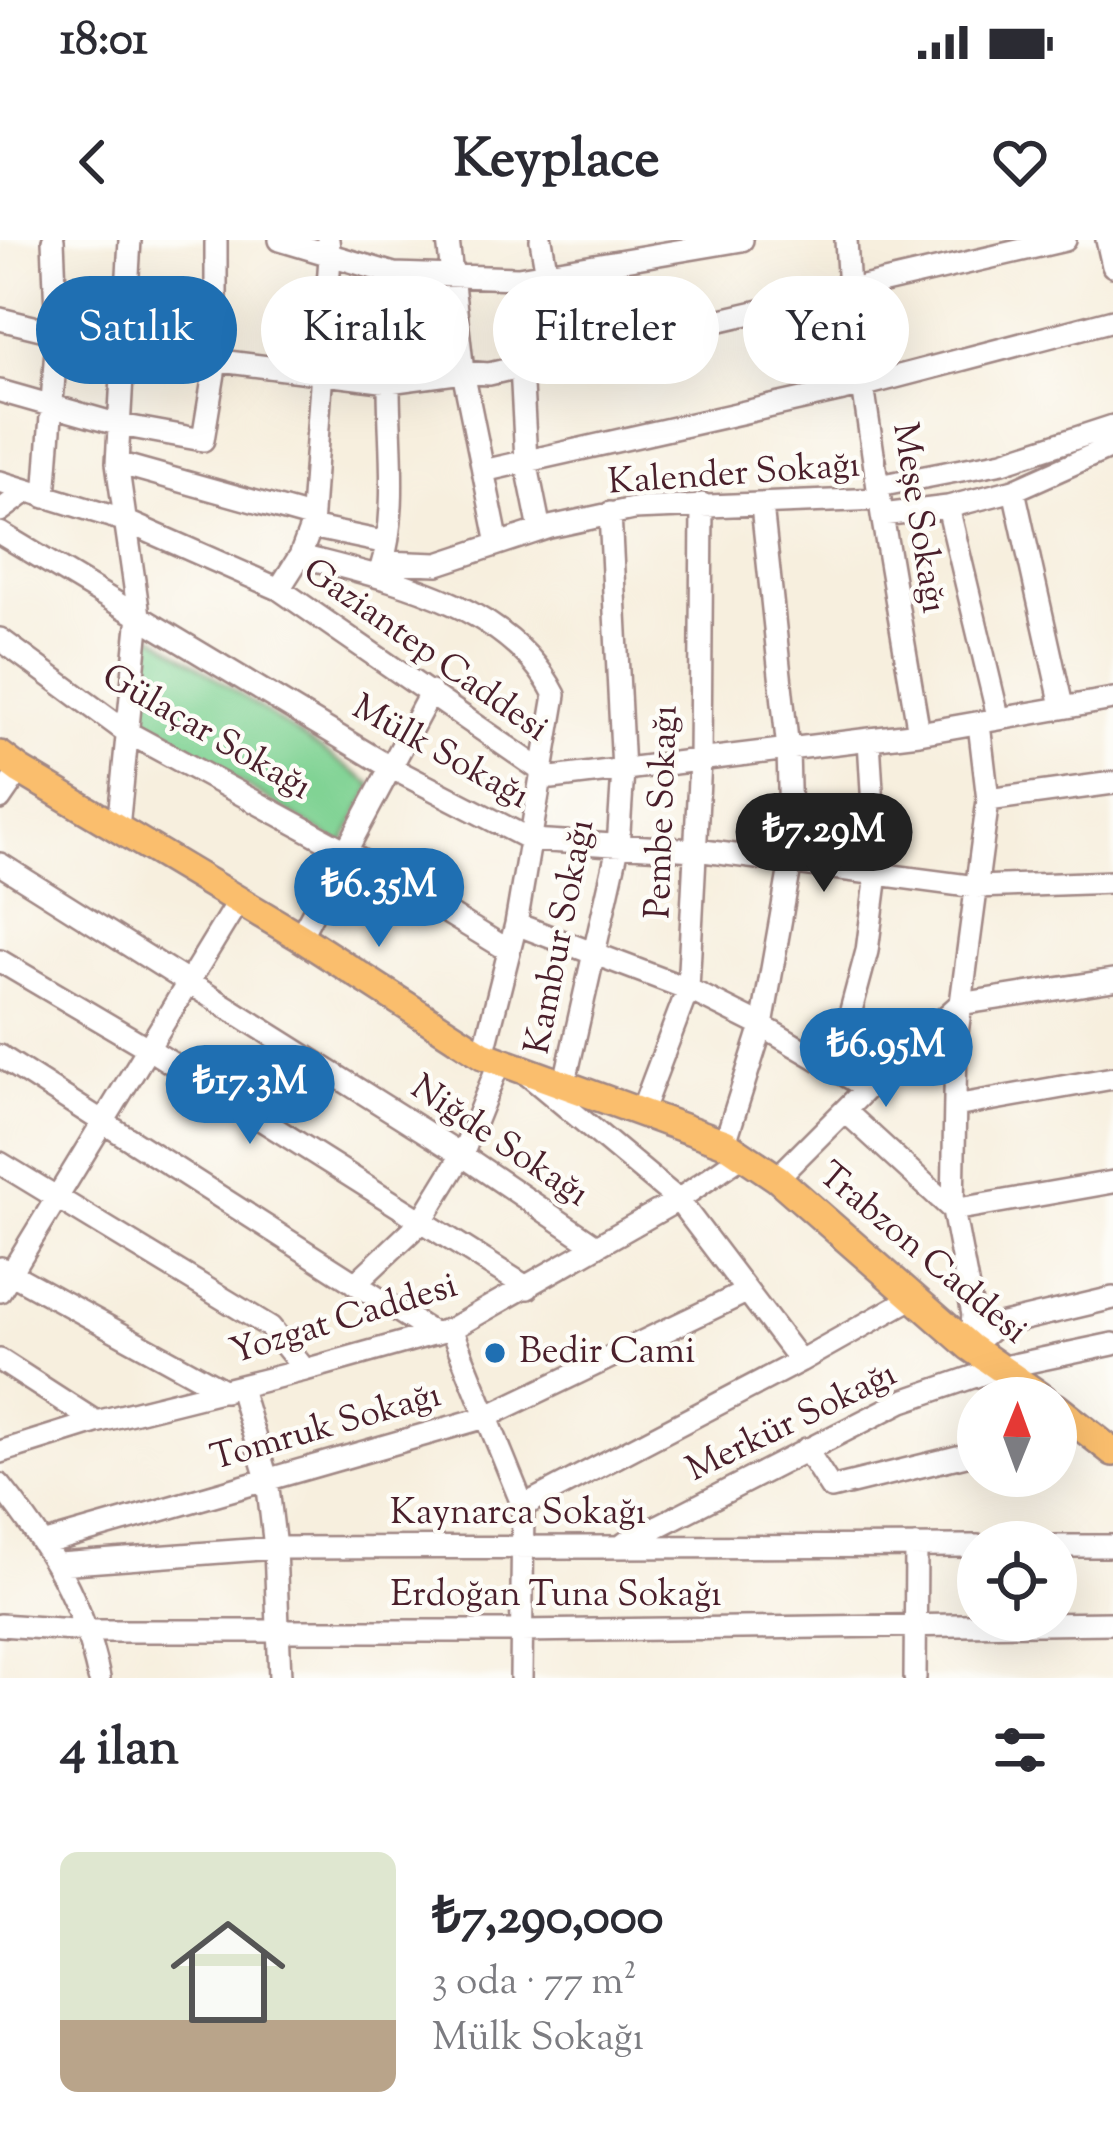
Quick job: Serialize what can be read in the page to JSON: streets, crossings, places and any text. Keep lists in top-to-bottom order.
{
  "streets": {
    "main road": ["Trabzon Caddesi"],
    "street": [
      "Kalender Sokağı",
      "Meşe Sokağı",
      "Gaziantep Caddesi",
      "Gülaçar Sokağı",
      "Mülk Sokağı",
      "Pembe Sokağı",
      "Kambur Sokağı",
      "Niğde Sokağı",
      "Yozgat Caddesi",
      "Merkür Sokağı",
      "Tomruk Sokağı",
      "Kaynarca Sokağı",
      "Erdoğan Tuna Sokağı"
    ]
  },
  "crossings": [
    ["Kalender Sokağı", "Meşe Sokağı"],
    ["Kalender Sokağı", "Pembe Sokağı"],
    ["Kalender Sokağı", "Kambur Sokağı"],
    ["Meşe Sokağı", "Gaziantep Caddesi"],
    ["Gaziantep Caddesi", "Pembe Sokağı"],
    ["Gaziantep Caddesi", "Kambur Sokağı"],
    ["Mülk Sokağı", "Pembe Sokağı"],
    ["Mülk Sokağı", "Kambur Sokağı"],
    ["Pembe Sokağı", "Trabzon Caddesi"],
    ["Kambur Sokağı", "Trabzon Caddesi"],
    ["Niğde Sokağı", "Yozgat Caddesi"],
    ["Trabzon Caddesi", "Yozgat Caddesi"],
    ["Trabzon Caddesi", "Merkür Sokağı"],
    ["Merkür Sokağı", "Kaynarca Sokağı"]
  ],
  "places": ["Bedir Cami"],
  "north": "top",
  "page": {
    "status": "18:01",
    "header": "Keyplace",
    "chip": [
      "Satılık",
      "Kiralık",
      "Filtreler",
      "Yeni"
    ],
    "price": [
      "₺7.29M",
      "₺6.35M",
      "₺6.95M",
      "₺17.3M"
    ],
    "heading": "4 ilan",
    "list": [
      {
        "name": "₺7,290,000",
        "note": "3 oda · 77 m² · Mülk Sokağı"
      }
    ]
  }
}
